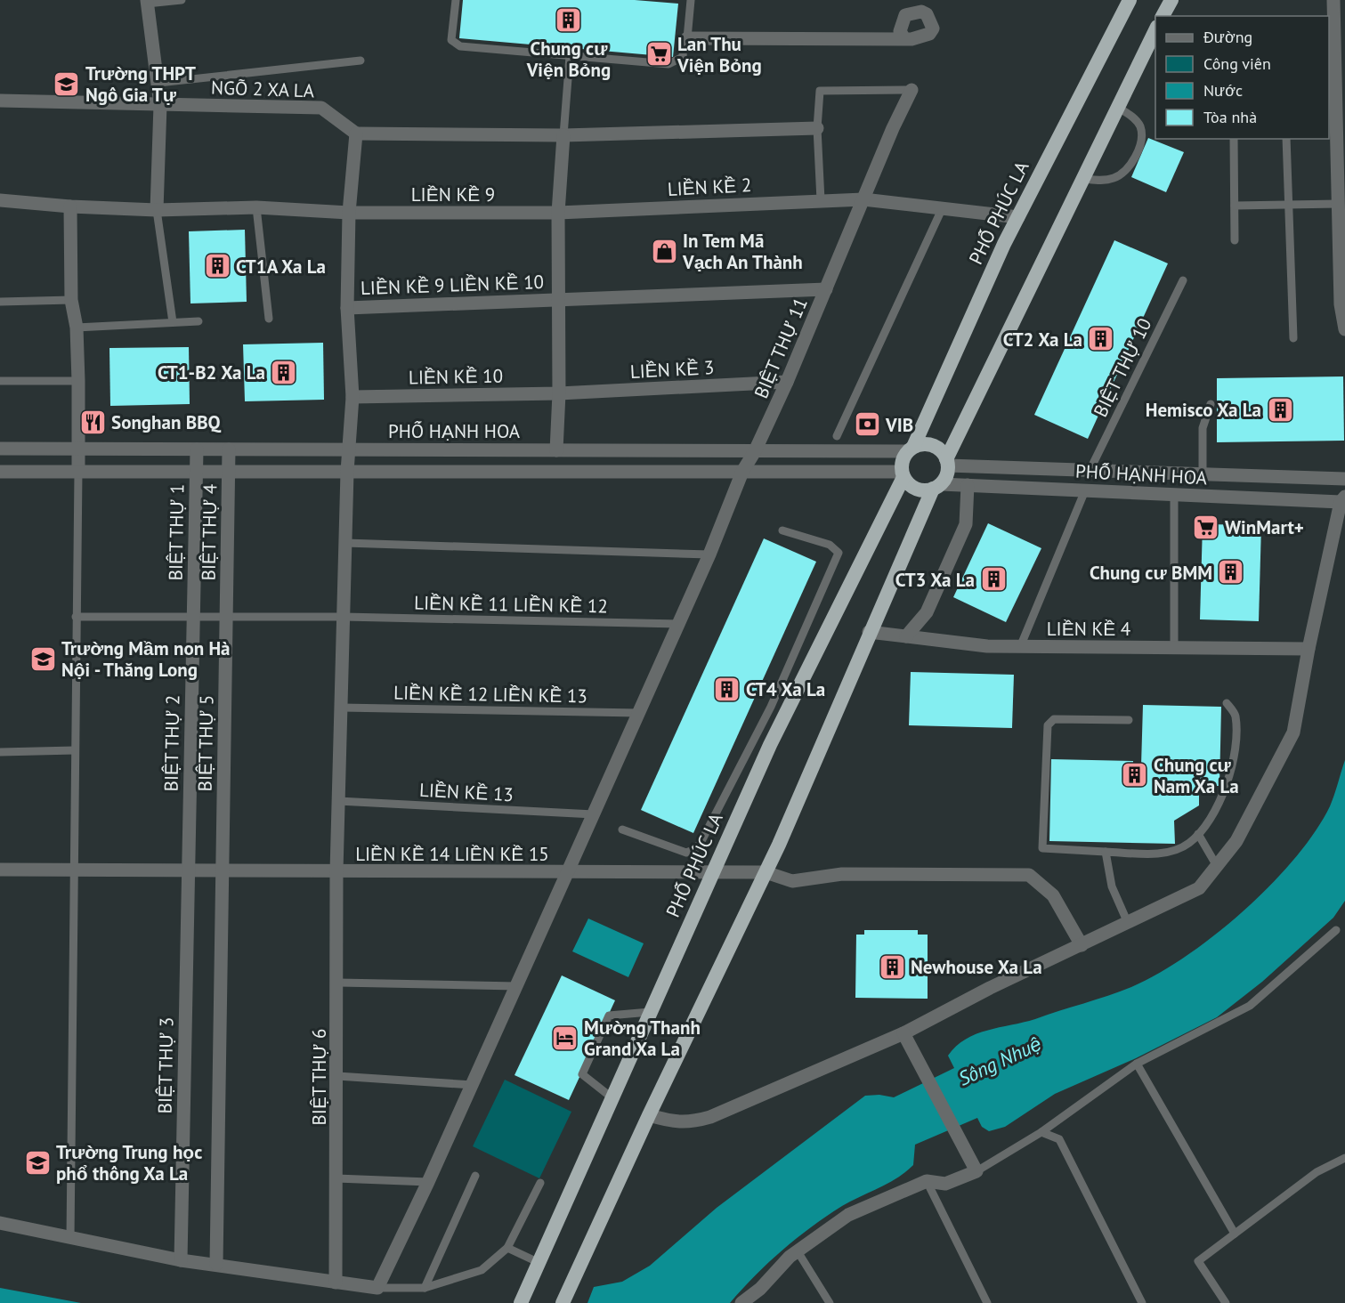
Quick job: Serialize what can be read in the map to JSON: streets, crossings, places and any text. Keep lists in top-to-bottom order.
{
  "streets": {
    "highway": ["PHỐ PHÚC LA"],
    "street": [
      "NGÕ 2 XA LA",
      "LIỀN KỀ 2",
      "LIỀN KỀ 9",
      "LIỀN KỀ 9 LIỀN KỀ 10",
      "BIỆT THỰ 11",
      "LIỀN KỀ 3",
      "LIỀN KỀ 10",
      "PHỐ HẠNH HOA",
      "BIỆT THỰ 1",
      "BIỆT THỰ 4",
      "LIỀN KỀ 4",
      "BIỆT THỰ 2",
      "BIỆT THỰ 5",
      "LIỀN KỀ 14 LIỀN KỀ 15",
      "BIỆT THỰ 3",
      "BIỆT THỰ 6"
    ],
    "lane": [
      "BIỆT THỰ 10",
      "LIỀN KỀ 11 LIỀN KỀ 12",
      "LIỀN KỀ 12 LIỀN KỀ 13",
      "LIỀN KỀ 13"
    ]
  },
  "crossings": [
    ["LIỀN KỀ 2", "LIỀN KỀ 9"],
    ["LIỀN KỀ 2", "PHỐ PHÚC LA"],
    ["LIỀN KỀ 2", "BIỆT THỰ 11"],
    ["PHỐ PHÚC LA", "PHỐ HẠNH HOA"],
    ["PHỐ PHÚC LA", "LIỀN KỀ 14 LIỀN KỀ 15"],
    ["LIỀN KỀ 9 LIỀN KỀ 10", "BIỆT THỰ 11"],
    ["BIỆT THỰ 11", "LIỀN KỀ 3"],
    ["BIỆT THỰ 11", "PHỐ HẠNH HOA"],
    ["BIỆT THỰ 11", "LIỀN KỀ 11 LIỀN KỀ 12"],
    ["BIỆT THỰ 11", "LIỀN KỀ 12 LIỀN KỀ 13"],
    ["BIỆT THỰ 11", "LIỀN KỀ 13"],
    ["BIỆT THỰ 11", "LIỀN KỀ 14 LIỀN KỀ 15"],
    ["BIỆT THỰ 10", "PHỐ HẠNH HOA"],
    ["LIỀN KỀ 3", "LIỀN KỀ 10"],
    ["PHỐ HẠNH HOA", "BIỆT THỰ 1"],
    ["PHỐ HẠNH HOA", "BIỆT THỰ 4"],
    ["BIỆT THỰ 1", "LIỀN KỀ 11 LIỀN KỀ 12"],
    ["BIỆT THỰ 1", "BIỆT THỰ 2"],
    ["BIỆT THỰ 4", "LIỀN KỀ 11 LIỀN KỀ 12"],
    ["BIỆT THỰ 4", "BIỆT THỰ 5"],
    ["LIỀN KỀ 11 LIỀN KỀ 12", "BIỆT THỰ 2"],
    ["LIỀN KỀ 11 LIỀN KỀ 12", "BIỆT THỰ 5"],
    ["BIỆT THỰ 2", "LIỀN KỀ 14 LIỀN KỀ 15"],
    ["BIỆT THỰ 2", "BIỆT THỰ 3"],
    ["BIỆT THỰ 5", "LIỀN KỀ 14 LIỀN KỀ 15"],
    ["LIỀN KỀ 14 LIỀN KỀ 15", "BIỆT THỰ 3"],
    ["LIỀN KỀ 14 LIỀN KỀ 15", "BIỆT THỰ 6"]
  ],
  "water": ["Sông Nhuệ"],
  "places": {
    "building": [
      "Chung cư Viện Bỏng",
      "CT1A Xa La",
      "CT2 Xa La",
      "CT1-B2 Xa La",
      "Hemisco Xa La",
      "Chung cư BMM",
      "CT3 Xa La",
      "CT4 Xa La",
      "Chung cư Nam Xa La",
      "Newhouse Xa La"
    ],
    "supermarket": ["Lan Thu Viện Bỏng", "WinMart+"],
    "school or university": ["Trường THPT Ngô Gia Tự", "Trường Mầm non Hà Nội - Thăng Long", "Trường Trung học phổ thông Xa La"],
    "shop": ["In Tem Mã Vạch An Thành"],
    "restaurant": ["Songhan BBQ"],
    "bank": ["VIB"],
    "hotel": ["Mường Thanh Grand Xa La"]
  },
  "legend": [
    "Đường",
    "Công viên",
    "Nước",
    "Tòa nhà"
  ]
}
